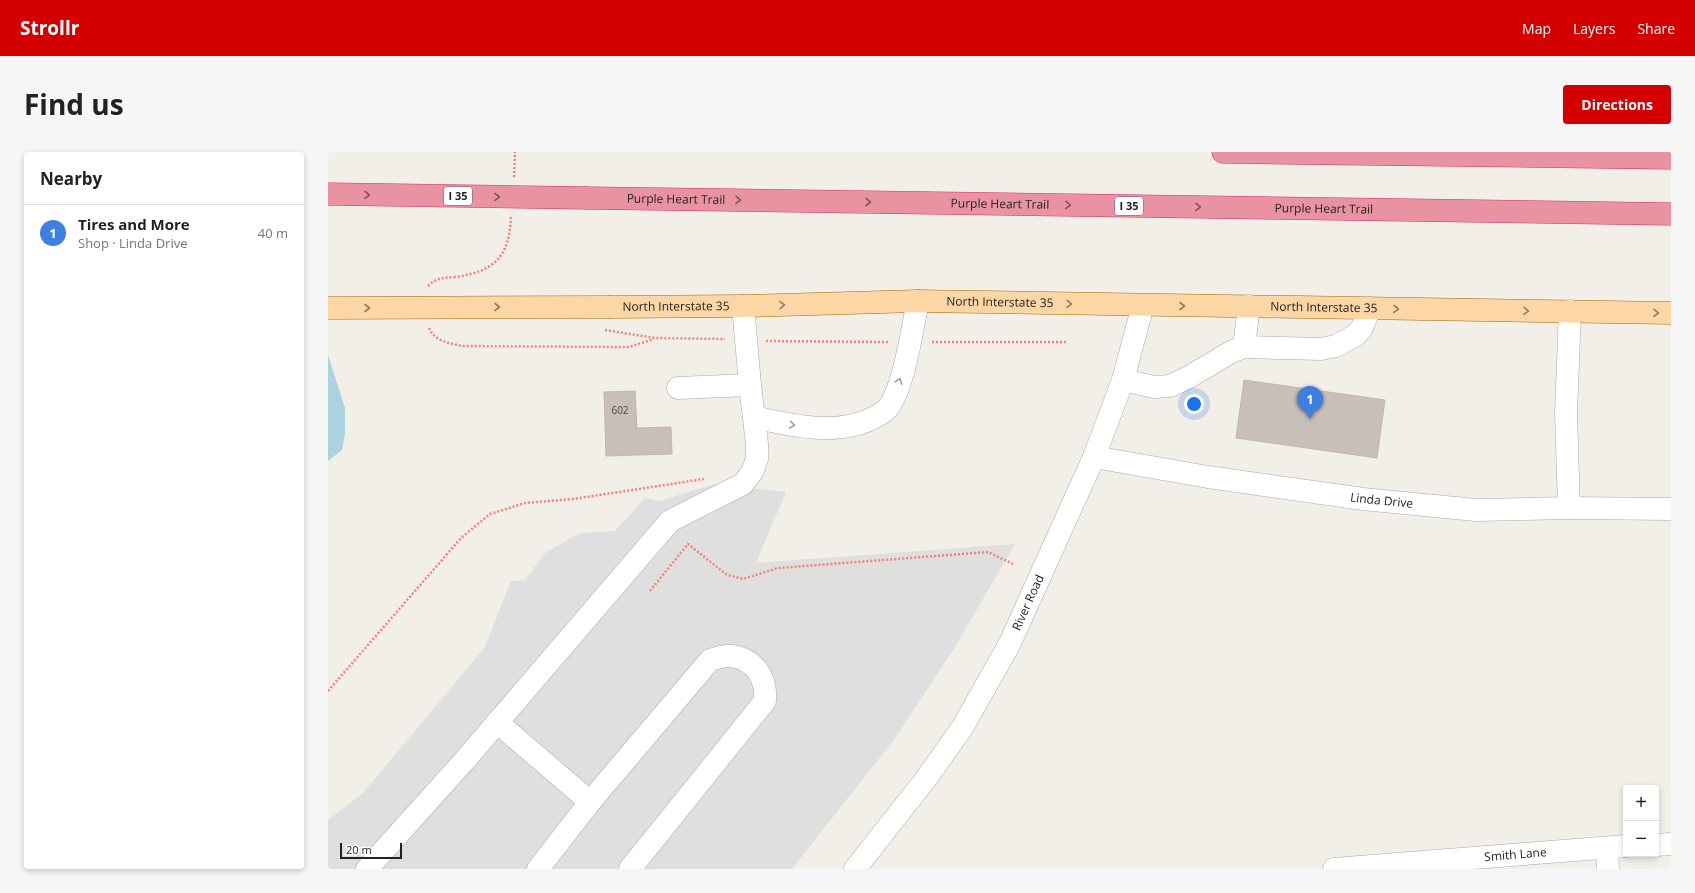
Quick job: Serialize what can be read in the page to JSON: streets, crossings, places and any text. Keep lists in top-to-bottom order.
{
  "streets": {
    "highway": ["I 35", "Purple Heart Trail"],
    "main road": ["North Interstate 35"],
    "street": ["Linda Drive", "River Road", "Smith Lane"]
  },
  "crossings": [
    ["North Interstate 35", "River Road"],
    ["Linda Drive", "River Road"]
  ],
  "one_way": ["North Interstate 35"],
  "house_numbers": ["602"],
  "scale_bar": "20 m",
  "page": {
    "header": "Strollr",
    "nav": ["Map", "Layers", "Share"],
    "title": "Find us",
    "buttons": "Directions",
    "heading": "Nearby",
    "list": [
      {
        "mark": "1",
        "name": "Tires and More",
        "note": "Shop · Linda Drive",
        "value": "40 m"
      }
    ],
    "pins": "1",
    "map_buttons": ["+", "−"],
    "scale": "20 m"
  }
}
